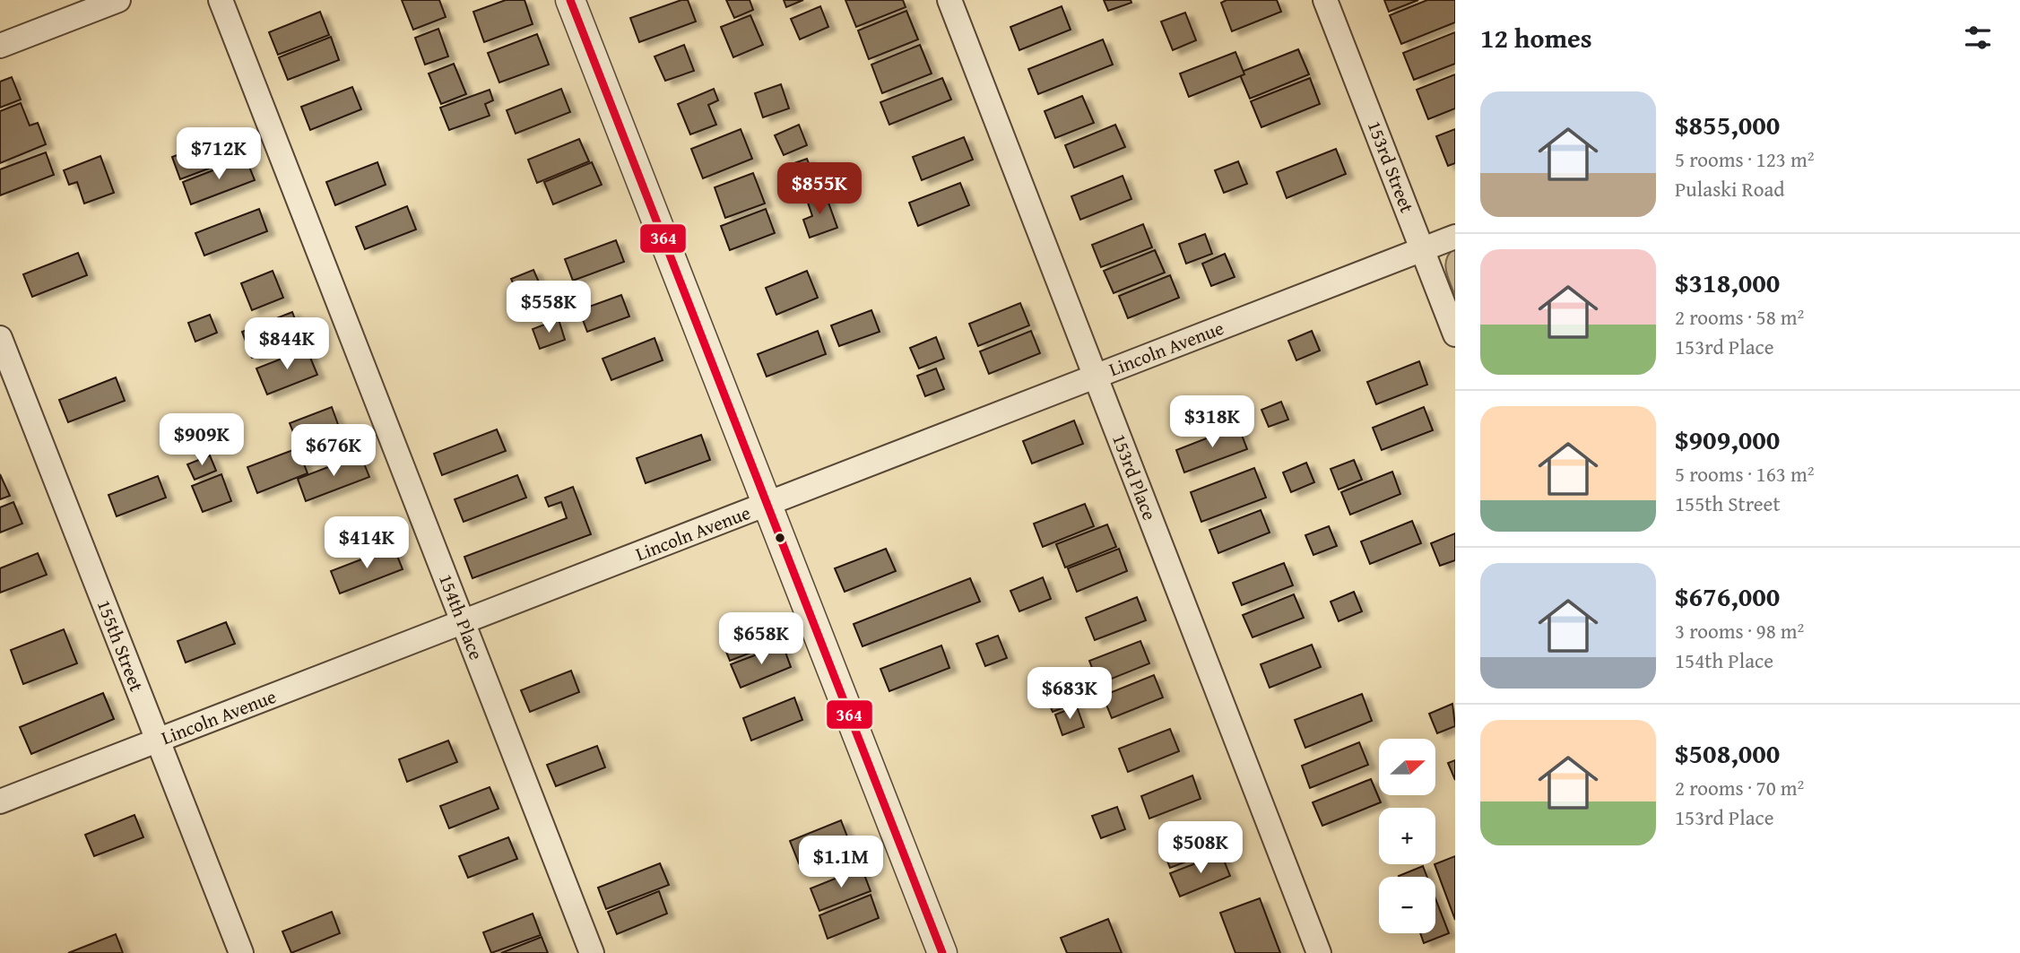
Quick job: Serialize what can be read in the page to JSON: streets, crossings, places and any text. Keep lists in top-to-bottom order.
{
  "streets": {
    "street": [
      "153rd Street",
      "Lincoln Avenue",
      "153rd Place",
      "154th Place",
      "155th Street"
    ]
  },
  "crossings": [
    ["153rd Street", "Lincoln Avenue"],
    ["Lincoln Avenue", "153rd Place"],
    ["Lincoln Avenue", "154th Place"],
    ["Lincoln Avenue", "155th Street"]
  ],
  "lines": ["transit line 364"],
  "north": "right",
  "page": {
    "heading": "12 homes",
    "list": [
      {
        "name": "$855,000",
        "note": "5 rooms · 123 m² · Pulaski Road"
      },
      {
        "name": "$318,000",
        "note": "2 rooms · 58 m² · 153rd Place"
      },
      {
        "name": "$909,000",
        "note": "5 rooms · 163 m² · 155th Street"
      },
      {
        "name": "$676,000",
        "note": "3 rooms · 98 m² · 154th Place"
      },
      {
        "name": "$508,000",
        "note": "2 rooms · 70 m² · 153rd Place"
      }
    ],
    "price": [
      "$712K",
      "$855K",
      "$558K",
      "$844K",
      "$318K",
      "$909K",
      "$676K",
      "$414K",
      "$658K",
      "$683K",
      "$508K",
      "$1.1M"
    ],
    "map_buttons": ["+", "−"]
  }
}
